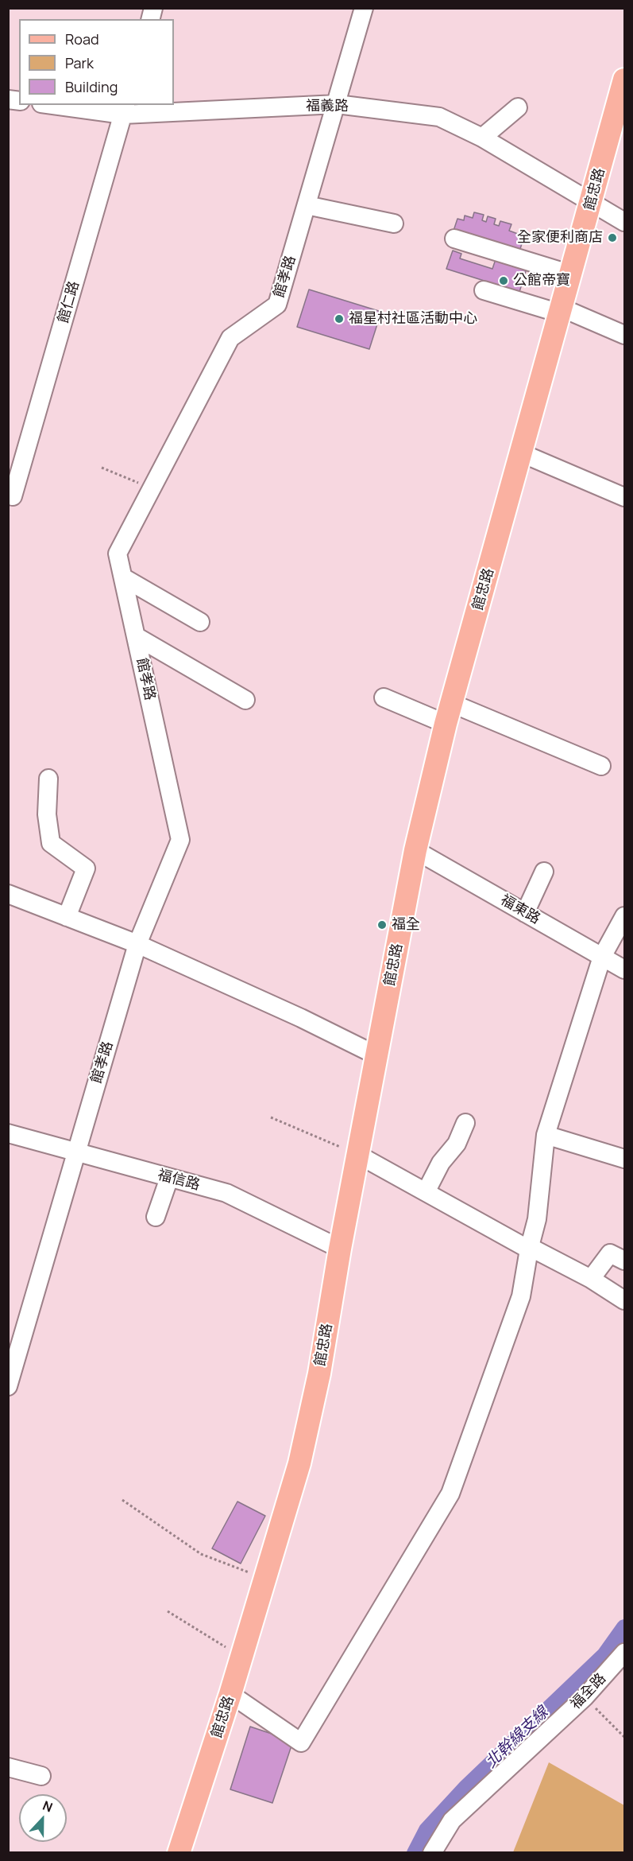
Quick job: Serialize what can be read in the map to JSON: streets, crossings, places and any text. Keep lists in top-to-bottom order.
{
  "streets": {
    "main road": ["館忠路"],
    "street": [
      "福義路",
      "館孝路",
      "館仁路",
      "福東路",
      "福信路",
      "福全路"
    ]
  },
  "crossings": [
    ["福義路", "館忠路"],
    ["福義路", "館孝路"],
    ["福義路", "館仁路"],
    ["館忠路", "福東路"],
    ["館忠路", "福信路"],
    ["館孝路", "福信路"]
  ],
  "water": ["北幹線支線"],
  "places": [
    "全家便利商店",
    "公館帝寶",
    "福星村社區活動中心",
    "福全"
  ],
  "legend": ["Road", "Park", "Building"],
  "north": "top"
}
